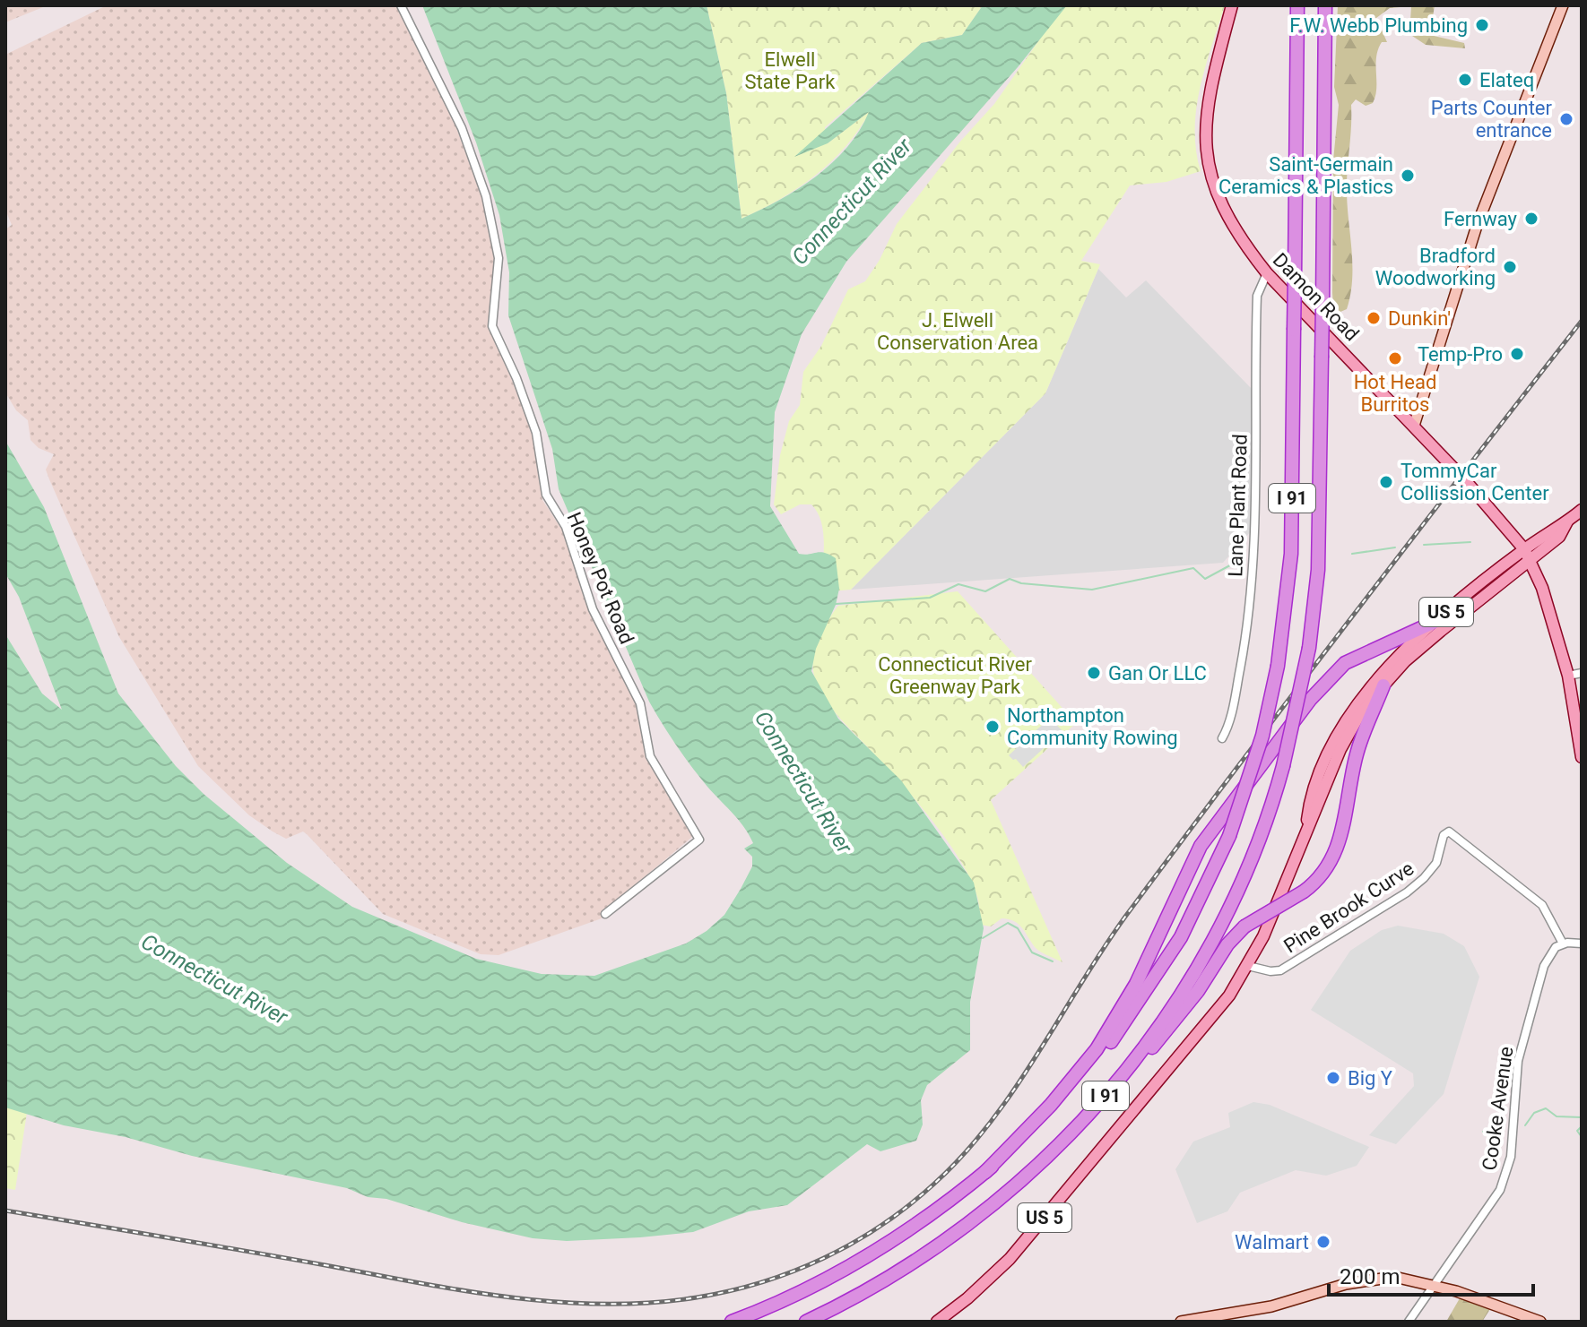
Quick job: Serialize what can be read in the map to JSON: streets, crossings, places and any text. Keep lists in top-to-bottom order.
{
  "streets": {
    "highway": ["I 91"],
    "main road": ["Damon Road", "US 5"],
    "street": [
      "Lane Plant Road",
      "Honey Pot Road",
      "Pine Brook Curve",
      "Cooke Avenue"
    ]
  },
  "crossings": [
    ["Damon Road", "Lane Plant Road"],
    ["Damon Road", "US 5"],
    ["US 5", "Pine Brook Curve"],
    ["Pine Brook Curve", "Cooke Avenue"]
  ],
  "water": ["Connecticut River"],
  "parks": ["Elwell State Park", "J. Elwell Conservation Area", "Connecticut River Greenway Park"],
  "places": [
    "F.W. Webb Plumbing",
    "Elateq",
    "Parts Counter entrance",
    "Saint-Germain Ceramics & Plastics",
    "Fernway",
    "Bradford Woodworking",
    "Dunkin'",
    "Temp-Pro",
    "Hot Head Burritos",
    "TommyCar Collission Center",
    "Gan Or LLC",
    "Northampton Community Rowing",
    "Big Y",
    "Walmart"
  ],
  "scale_bar": "200 m"
}
